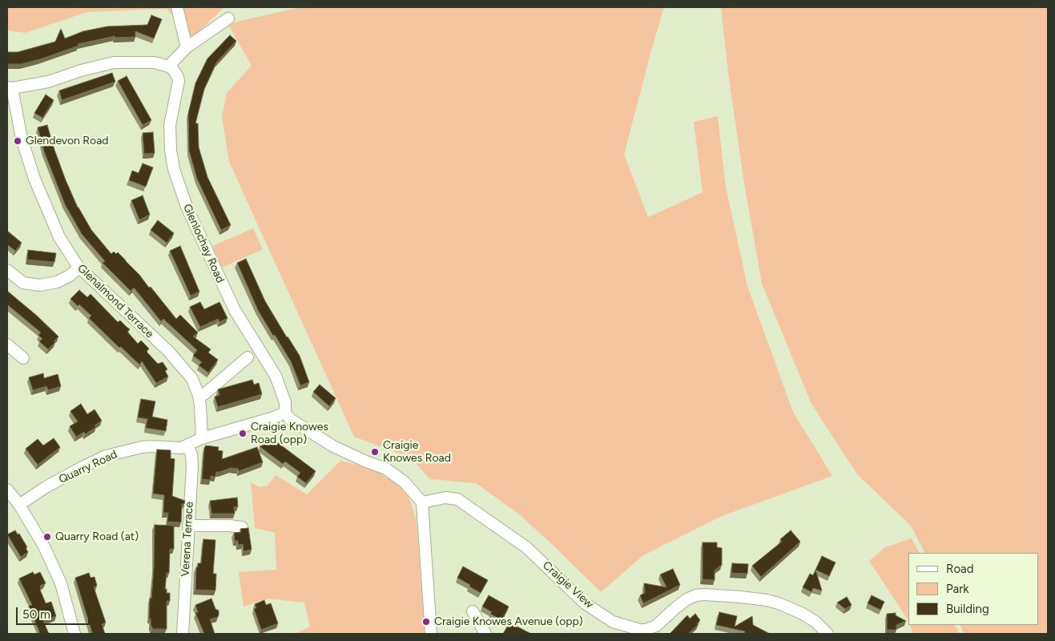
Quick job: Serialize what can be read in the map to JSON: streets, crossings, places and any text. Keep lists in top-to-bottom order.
{
  "streets": {
    "street": [
      "Glenlochay Road",
      "Glenalmond Terrace",
      "Quarry Road",
      "Verena Terrace",
      "Craigie View"
    ]
  },
  "crossings": [
    ["Quarry Road", "Verena Terrace"]
  ],
  "places": [
    "Glendevon Road",
    "Craigie Knowes Road (opp)",
    "Craigie Knowes Road",
    "Quarry Road (at)",
    "Craigie Knowes Avenue (opp)"
  ],
  "legend": ["Road", "Park", "Building"],
  "scale_bar": "50 m"
}
